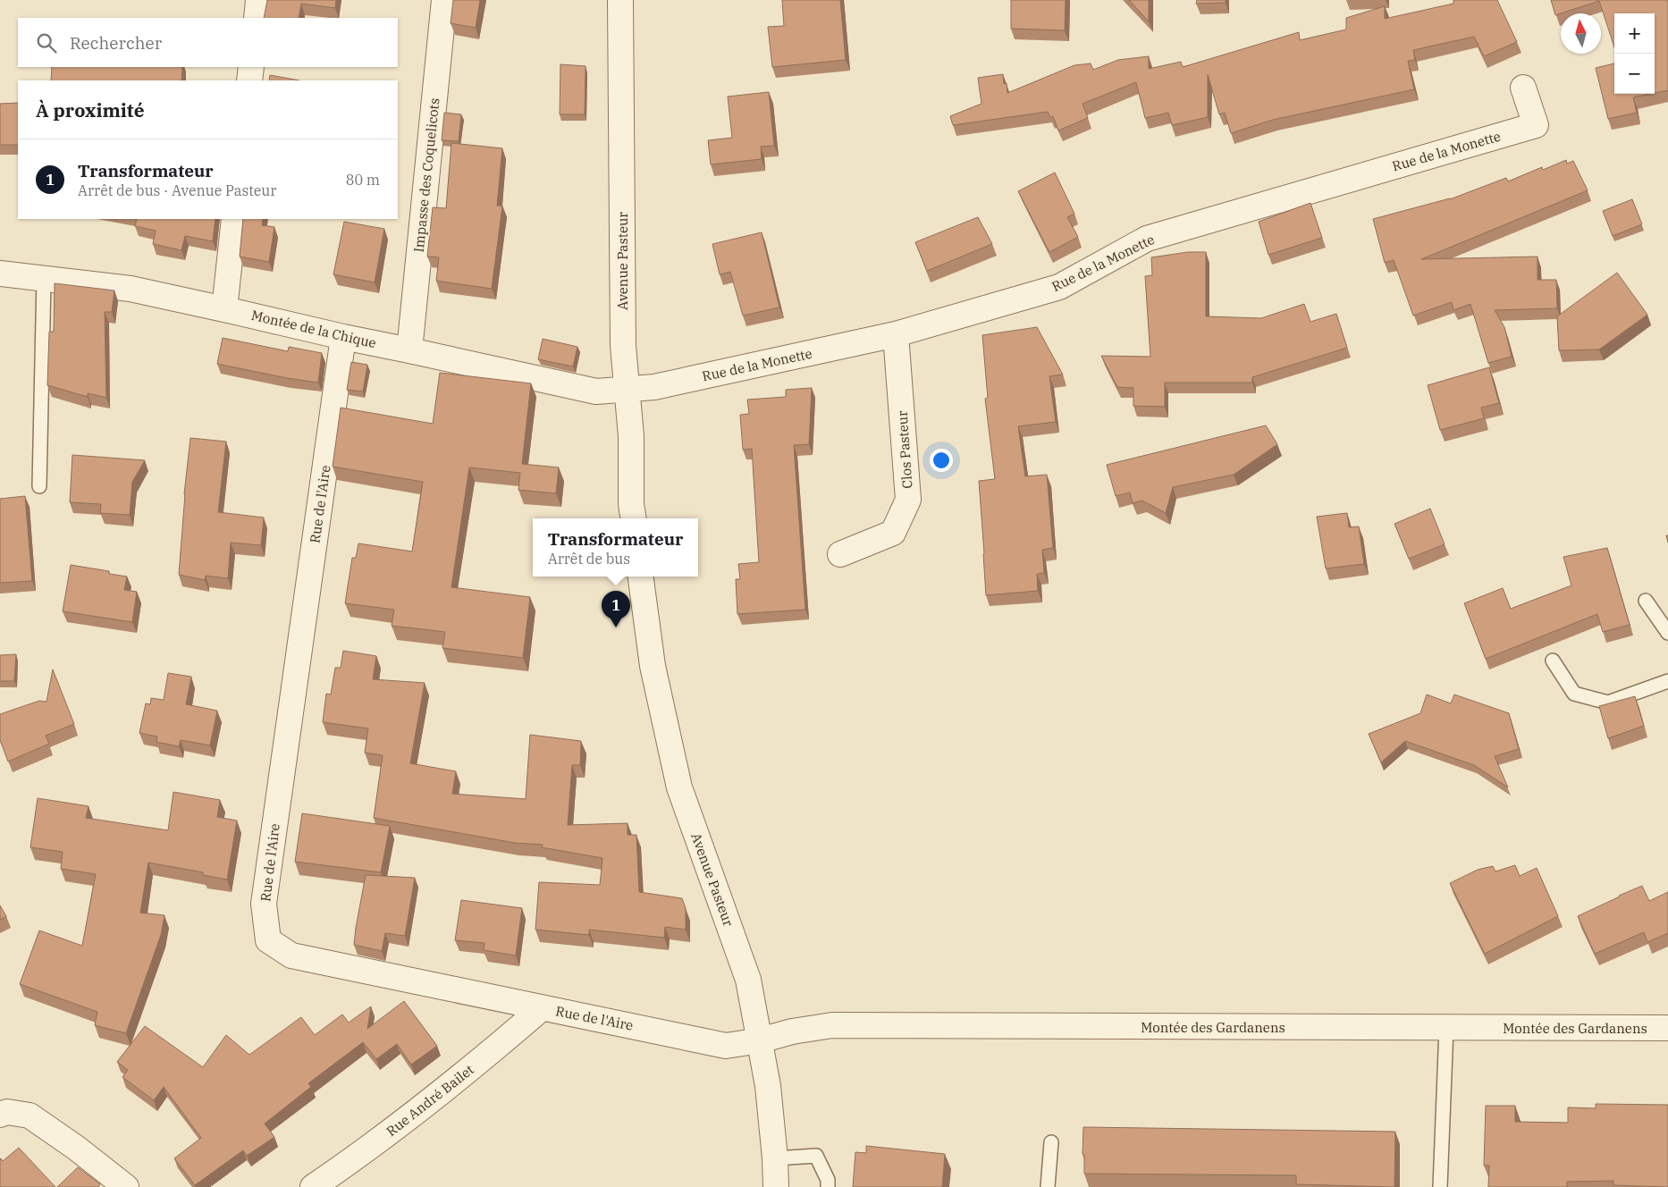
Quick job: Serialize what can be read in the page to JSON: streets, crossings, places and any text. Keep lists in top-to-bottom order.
{
  "streets": {
    "street": [
      "Rue de la Monette",
      "Impasse des Coquelicots",
      "Avenue Pasteur",
      "Montée de la Chique",
      "Clos Pasteur",
      "Rue de l'Aire",
      "Montée des Gardanens",
      "Rue André Bailet"
    ]
  },
  "crossings": [
    ["Rue de la Monette", "Avenue Pasteur"],
    ["Rue de la Monette", "Montée de la Chique"],
    ["Rue de la Monette", "Clos Pasteur"],
    ["Impasse des Coquelicots", "Montée de la Chique"],
    ["Avenue Pasteur", "Montée de la Chique"],
    ["Avenue Pasteur", "Rue de l'Aire"],
    ["Avenue Pasteur", "Montée des Gardanens"],
    ["Montée de la Chique", "Rue de l'Aire"],
    ["Rue de l'Aire", "Montée des Gardanens"],
    ["Rue de l'Aire", "Rue André Bailet"]
  ],
  "north": "top",
  "page": {
    "map_buttons": ["+", "−"],
    "search": "Rechercher",
    "heading": "À proximité",
    "list": [
      {
        "mark": "1",
        "name": "Transformateur",
        "note": "Arrêt de bus · Avenue Pasteur",
        "value": "80 m"
      }
    ],
    "popup": ["Transformateur", "Arrêt de bus"],
    "pins": "1"
  }
}
